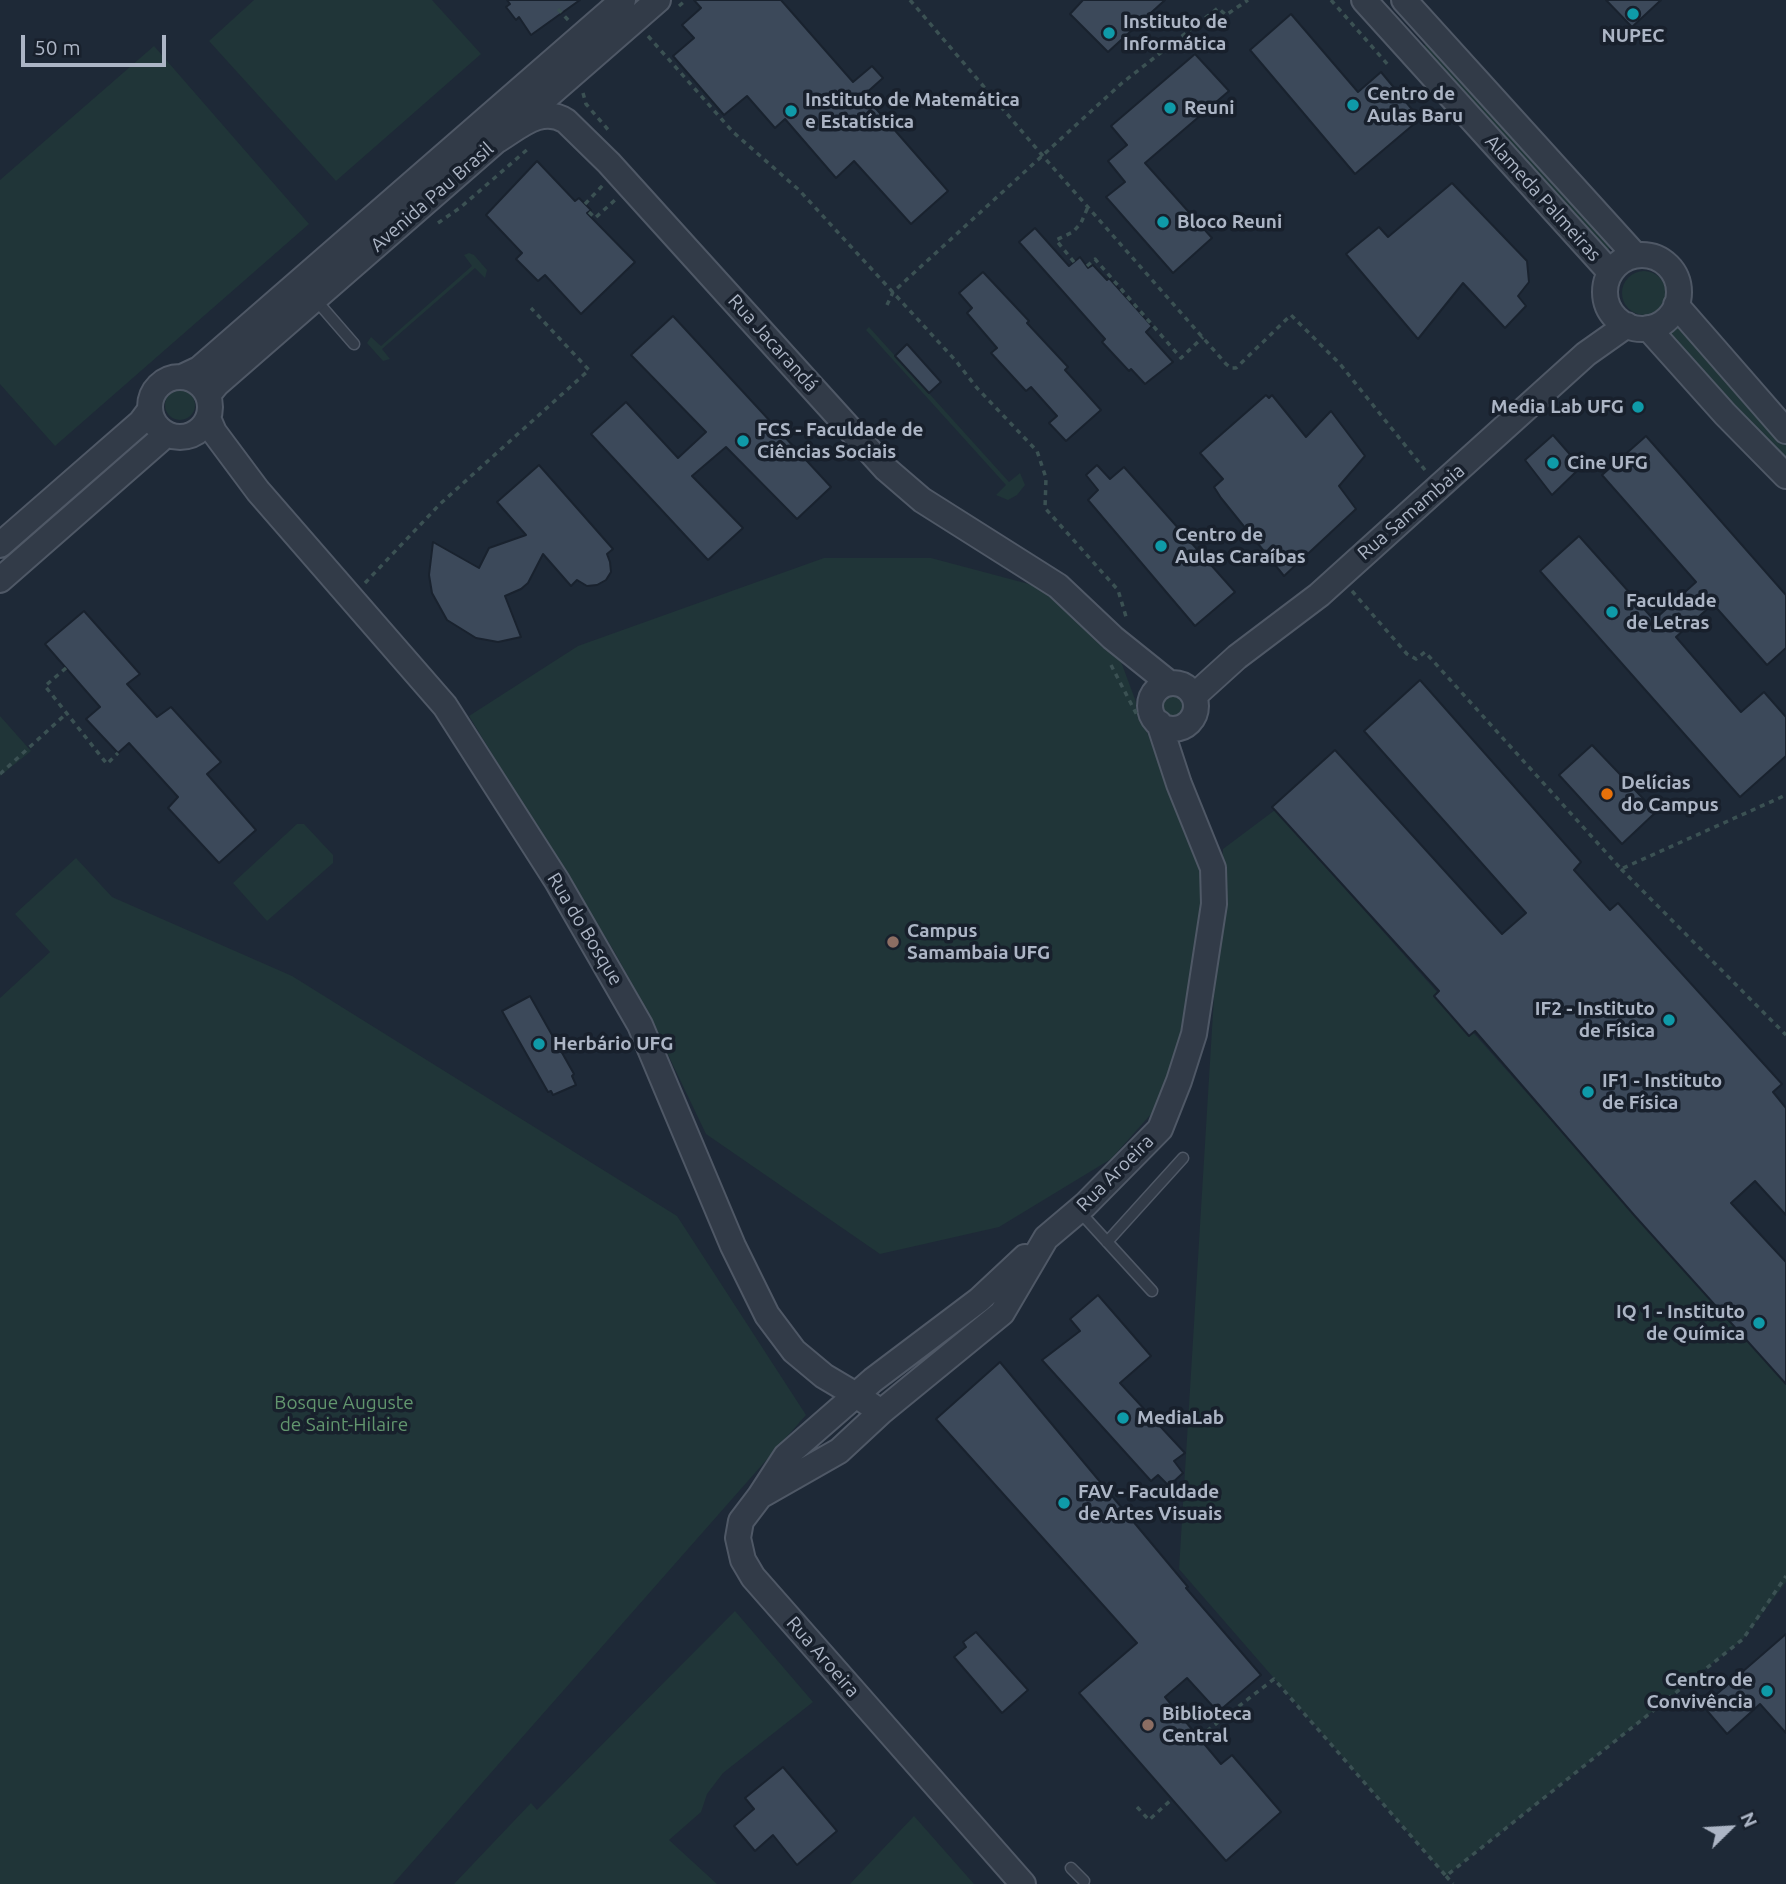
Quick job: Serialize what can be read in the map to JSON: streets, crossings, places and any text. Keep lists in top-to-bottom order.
{
  "streets": {
    "street": [
      "Avenida Pau Brasil",
      "Alameda Palmeiras",
      "Rua Jacarandá",
      "Rua Samambaia",
      "Rua do Bosque",
      "Rua Aroeira"
    ]
  },
  "crossings": [
    ["Avenida Pau Brasil", "Rua do Bosque"],
    ["Alameda Palmeiras", "Rua Samambaia"],
    ["Rua Samambaia", "Rua Aroeira"]
  ],
  "parks": ["Bosque Auguste de Saint-Hilaire"],
  "places": [
    "NUPEC",
    "Instituto de Informática",
    "Centro de Aulas Baru",
    "Reuni",
    "Instituto de Matemática e Estatística",
    "Bloco Reuni",
    "Media Lab UFG",
    "FCS - Faculdade de Ciências Sociais",
    "Cine UFG",
    "Centro de Aulas Caraíbas",
    "Faculdade de Letras",
    "Delícias do Campus",
    "Campus Samambaia UFG",
    "IF2 - Instituto de Física",
    "Herbário UFG",
    "IF1 - Instituto de Física",
    "IQ 1 - Instituto de Química",
    "MediaLab",
    "FAV - Faculdade de Artes Visuais",
    "Centro de Convivência",
    "Biblioteca Central"
  ],
  "scale_bar": "50 m",
  "north": "top right"
}
